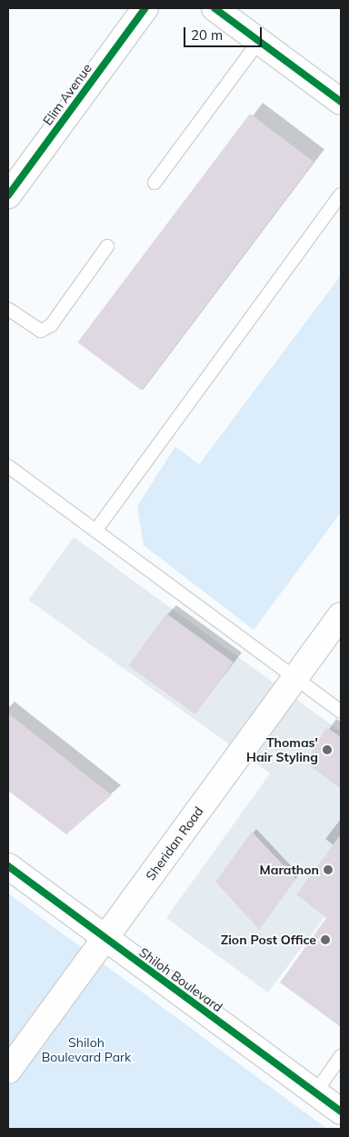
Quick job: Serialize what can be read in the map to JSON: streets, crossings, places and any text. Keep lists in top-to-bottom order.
{
  "streets": {
    "street": ["Elim Avenue", "Sheridan Road", "Shiloh Boulevard"]
  },
  "crossings": [
    ["Sheridan Road", "Shiloh Boulevard"]
  ],
  "parks": ["Shiloh Boulevard Park"],
  "places": ["Thomas' Hair Styling", "Marathon", "Zion Post Office"],
  "scale_bar": "20 m"
}
